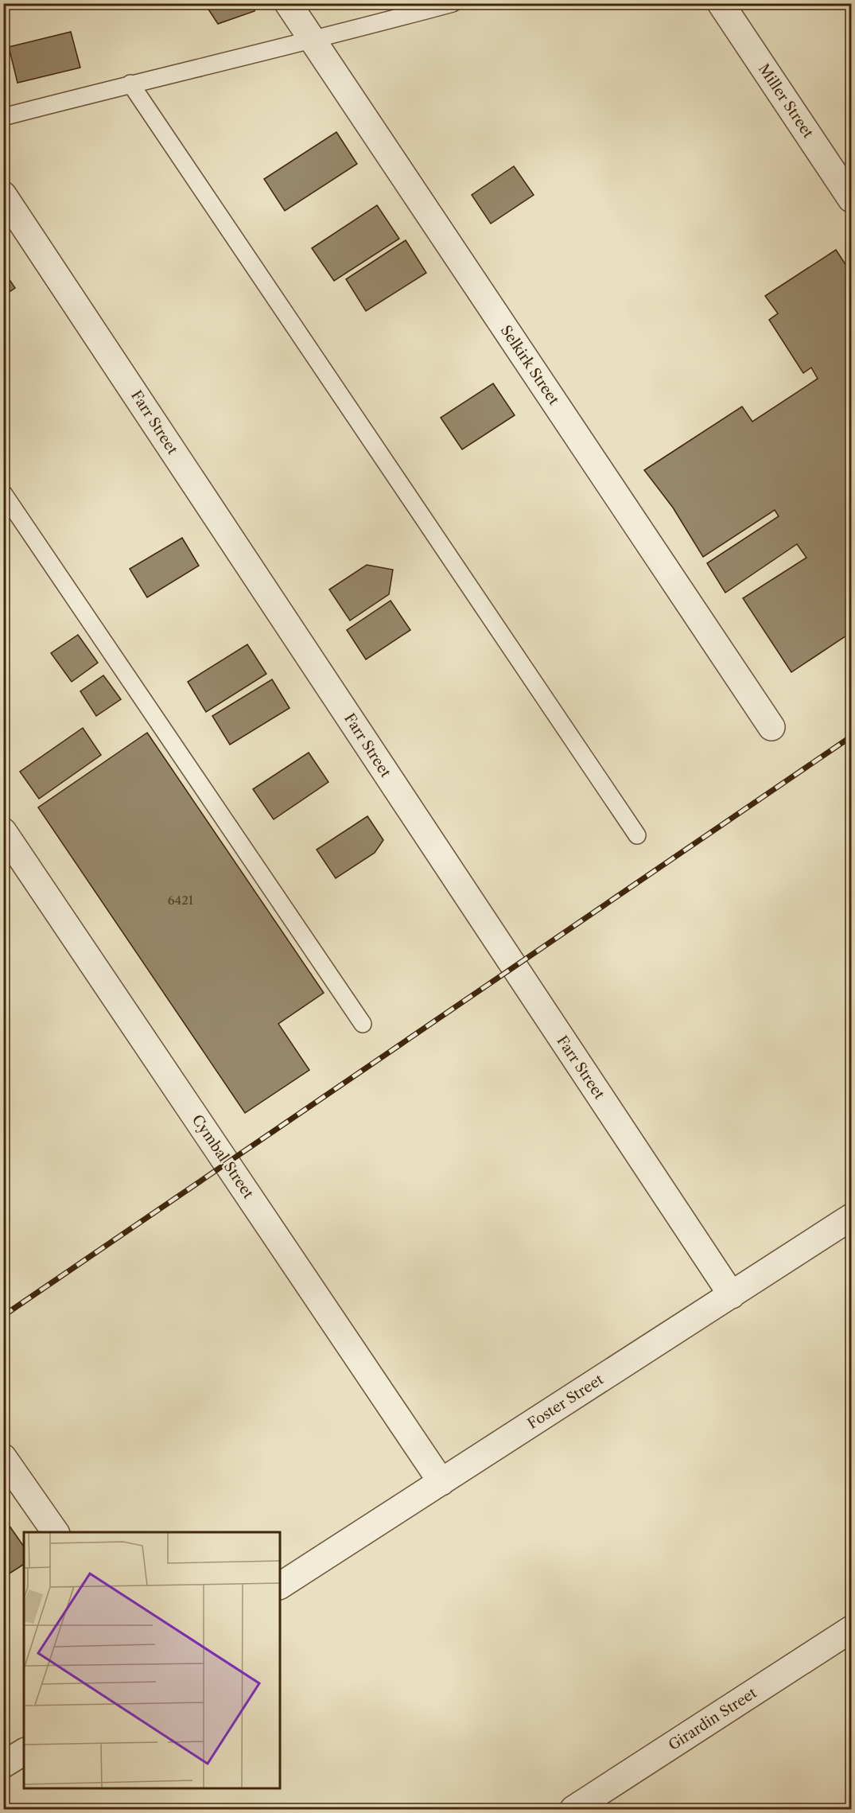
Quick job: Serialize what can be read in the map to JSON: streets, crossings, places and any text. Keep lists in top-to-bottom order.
{
  "streets": {
    "street": [
      "Miller Street",
      "Selkirk Street",
      "Farr Street",
      "Cymbal Street",
      "Foster Street",
      "Girardin Street"
    ]
  },
  "crossings": [
    ["Farr Street", "Foster Street"],
    ["Cymbal Street", "Foster Street"]
  ],
  "house_numbers": ["6421"]
}
